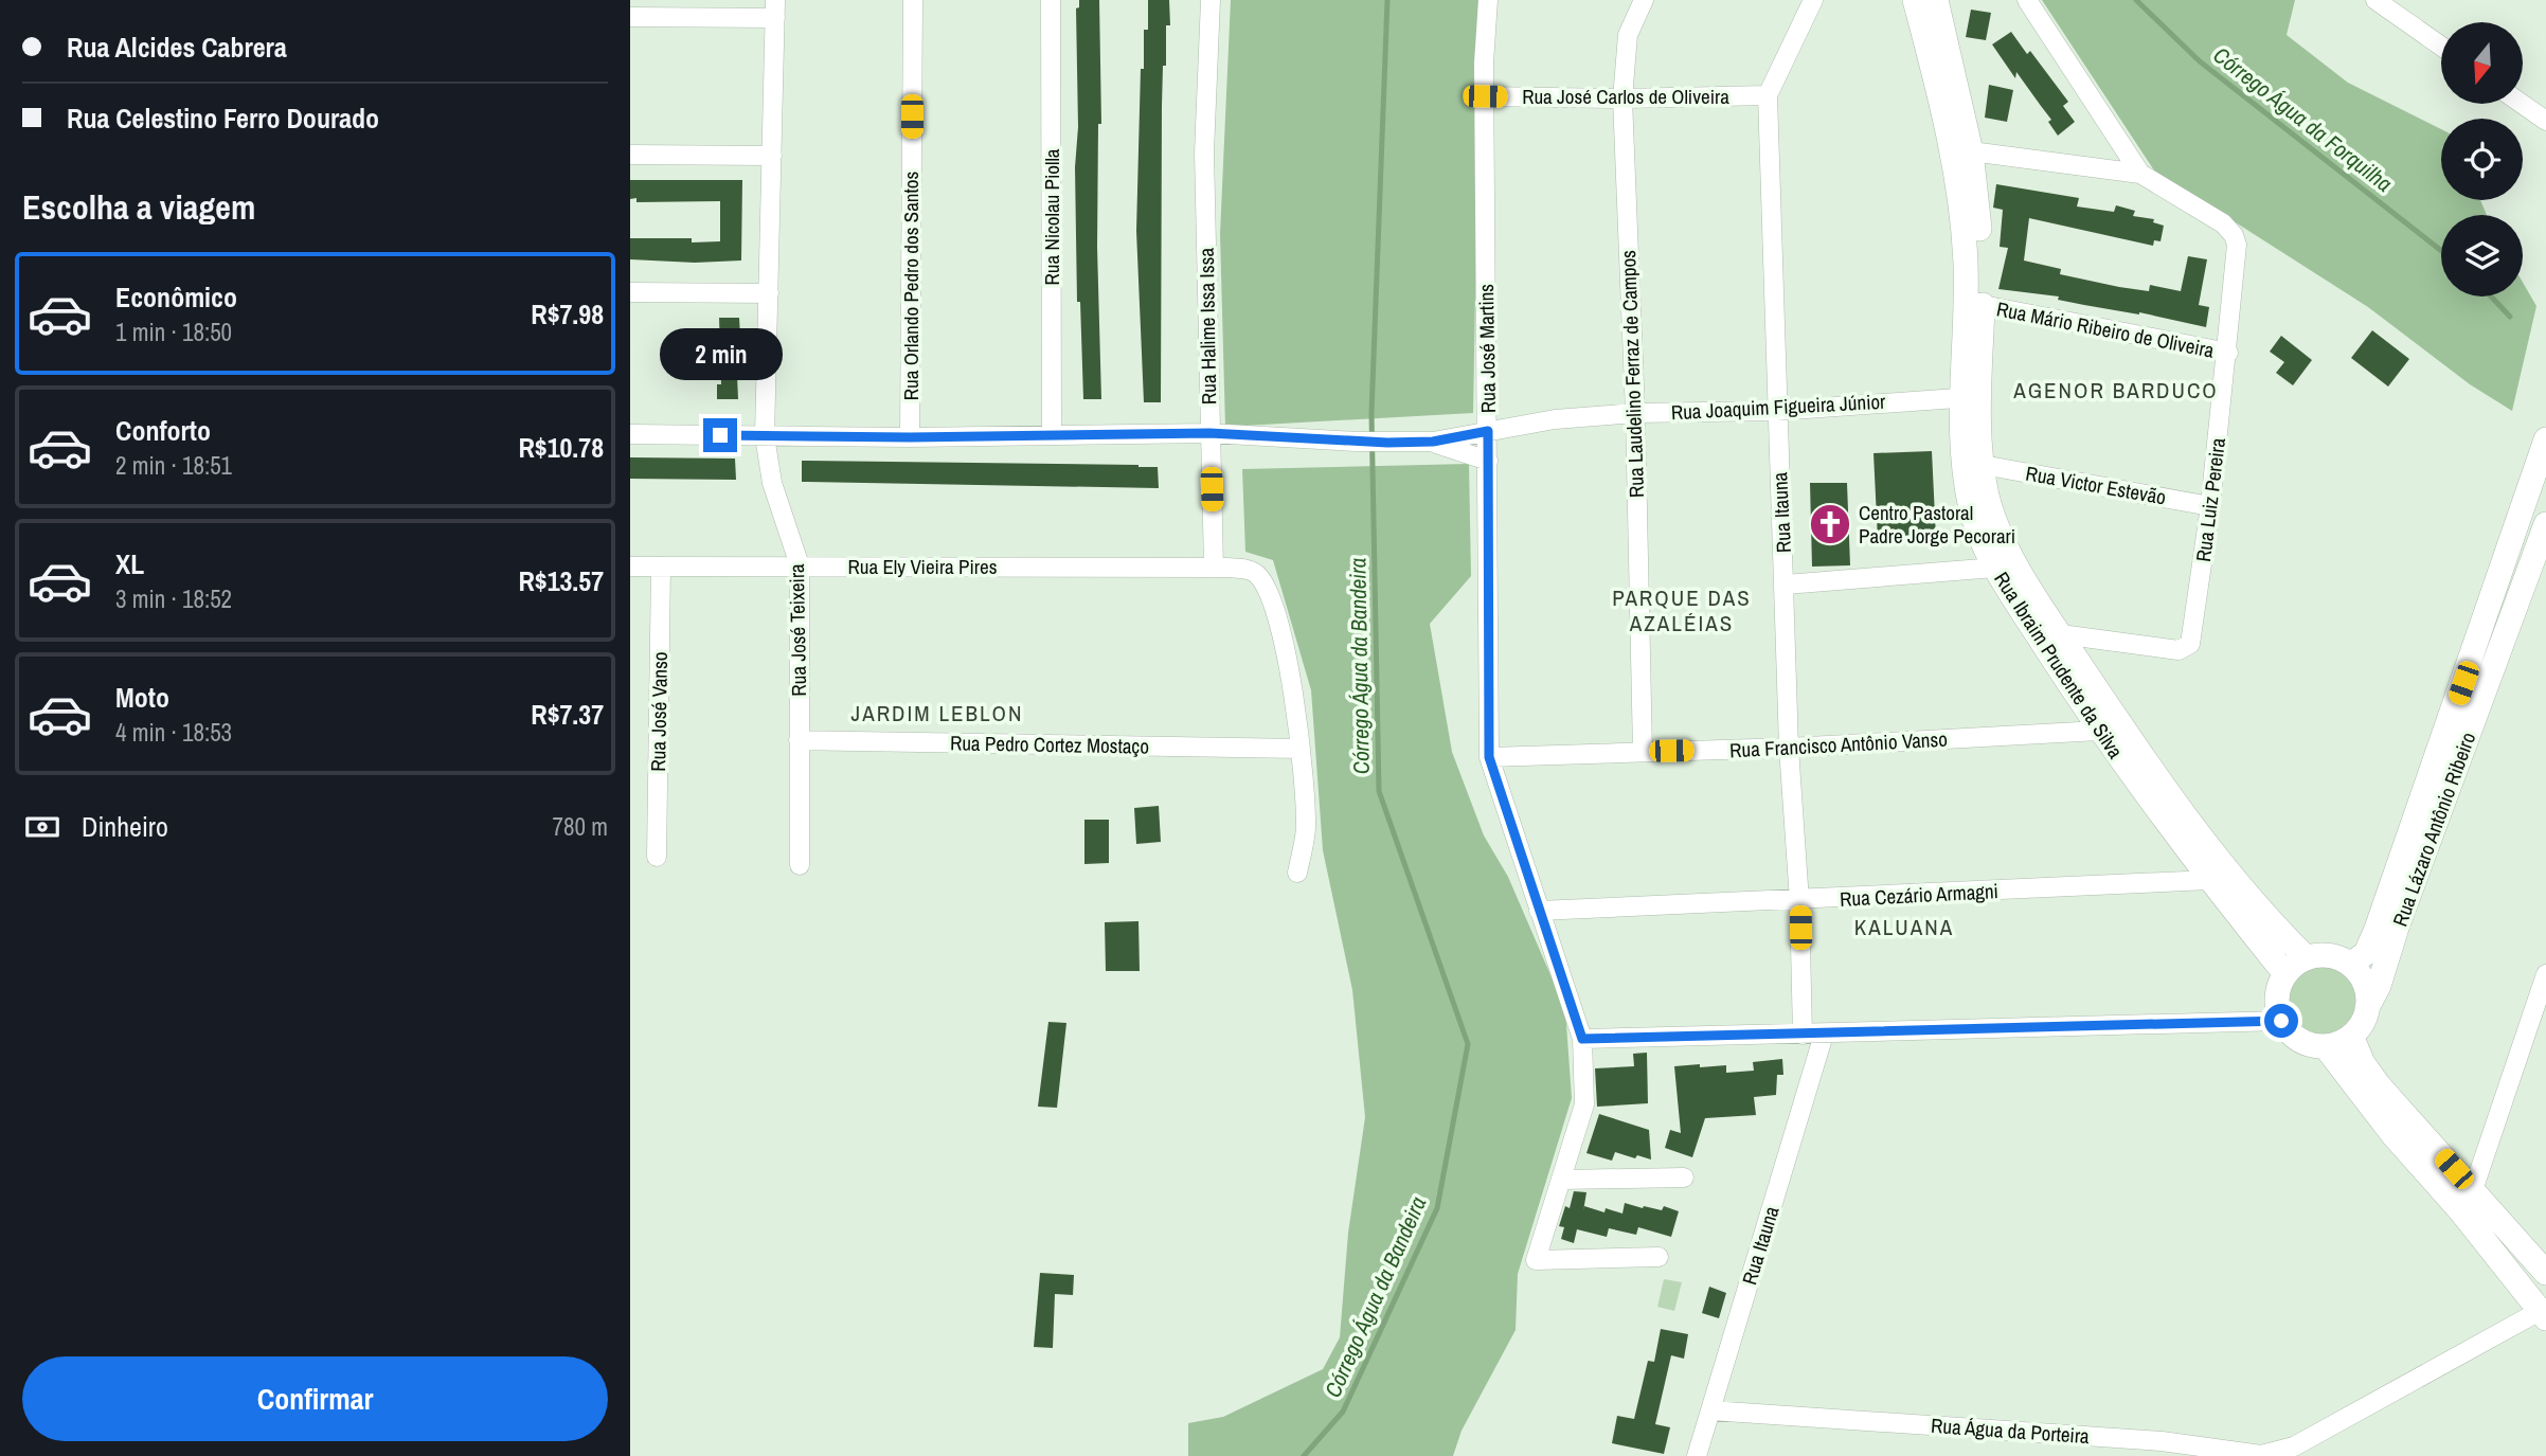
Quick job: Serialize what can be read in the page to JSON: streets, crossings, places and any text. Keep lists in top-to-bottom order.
{
  "streets": {
    "street": [
      "Rua José Carlos de Oliveira",
      "Rua Nicolau Piolla",
      "Rua Orlando Pedro dos Santos",
      "Rua Halime Issa Issa",
      "Rua Mário Ribeiro de Oliveira",
      "Rua José Martins",
      "Rua Laudelino Ferraz de Campos",
      "Rua Joaquim Figueira Júnior",
      "Rua Victor Estevão",
      "Rua Luiz Pereira",
      "Rua Itauna",
      "Rua Ely Vieira Pires",
      "Rua José Teixeira",
      "Rua Ibraim Prudente da Silva",
      "Rua José Vanso",
      "Rua Pedro Cortez Mostaço",
      "Rua Francisco Antônio Vanso",
      "Rua Lázaro Antônio Ribeiro",
      "Rua Cezário Armagni",
      "Rua Água da Porteira"
    ]
  },
  "crossings": [
    ["Rua José Carlos de Oliveira", "Rua José Martins"],
    ["Rua José Carlos de Oliveira", "Rua Laudelino Ferraz de Campos"],
    ["Rua José Carlos de Oliveira", "Rua Itauna"],
    ["Rua Halime Issa Issa", "Rua Ely Vieira Pires"],
    ["Rua Mário Ribeiro de Oliveira", "Rua Luiz Pereira"],
    ["Rua Mário Ribeiro de Oliveira", "Rua Ibraim Prudente da Silva"],
    ["Rua José Martins", "Rua Joaquim Figueira Júnior"],
    ["Rua José Martins", "Rua Francisco Antônio Vanso"],
    ["Rua José Martins", "Rua Cezário Armagni"],
    ["Rua Laudelino Ferraz de Campos", "Rua Joaquim Figueira Júnior"],
    ["Rua Laudelino Ferraz de Campos", "Rua Francisco Antônio Vanso"],
    ["Rua Joaquim Figueira Júnior", "Rua Itauna"],
    ["Rua Joaquim Figueira Júnior", "Rua Ibraim Prudente da Silva"],
    ["Rua Victor Estevão", "Rua Luiz Pereira"],
    ["Rua Victor Estevão", "Rua Ibraim Prudente da Silva"],
    ["Rua Luiz Pereira", "Rua Ibraim Prudente da Silva"],
    ["Rua Itauna", "Rua Francisco Antônio Vanso"],
    ["Rua Itauna", "Rua Cezário Armagni"],
    ["Rua Itauna", "Rua Água da Porteira"],
    ["Rua Ely Vieira Pires", "Rua José Teixeira"],
    ["Rua Ely Vieira Pires", "Rua José Vanso"],
    ["Rua José Teixeira", "Rua Pedro Cortez Mostaço"],
    ["Rua Ibraim Prudente da Silva", "Rua Francisco Antônio Vanso"],
    ["Rua Ibraim Prudente da Silva", "Rua Lázaro Antônio Ribeiro"],
    ["Rua Ibraim Prudente da Silva", "Rua Cezário Armagni"]
  ],
  "districts": [
    "AGENOR BARDUCO",
    "PARQUE DAS AZALÉIAS",
    "JARDIM LEBLON",
    "KALUANA"
  ],
  "water": ["Córrego Água da Forquilha", "Córrego Água da Bandeira"],
  "places": {
    "church": ["Centro Pastoral Padre Jorge Pecorari"]
  },
  "north": "bottom",
  "page": {
    "banner": ["Rua Alcides Cabrera", "Rua Celestino Ferro Dourado"],
    "heading": "Escolha a viagem",
    "list": [
      {
        "name": "Econômico",
        "note": "1 min · 18:50",
        "value": "R$7.98"
      },
      {
        "name": "Conforto",
        "note": "2 min · 18:51",
        "value": "R$10.78"
      },
      {
        "name": "XL",
        "note": "3 min · 18:52",
        "value": "R$13.57"
      },
      {
        "name": "Moto",
        "note": "4 min · 18:53",
        "value": "R$7.37"
      }
    ],
    "bubble": "2 min",
    "pay": ["Dinheiro", "780 m"],
    "buttons": "Confirmar"
  }
}
